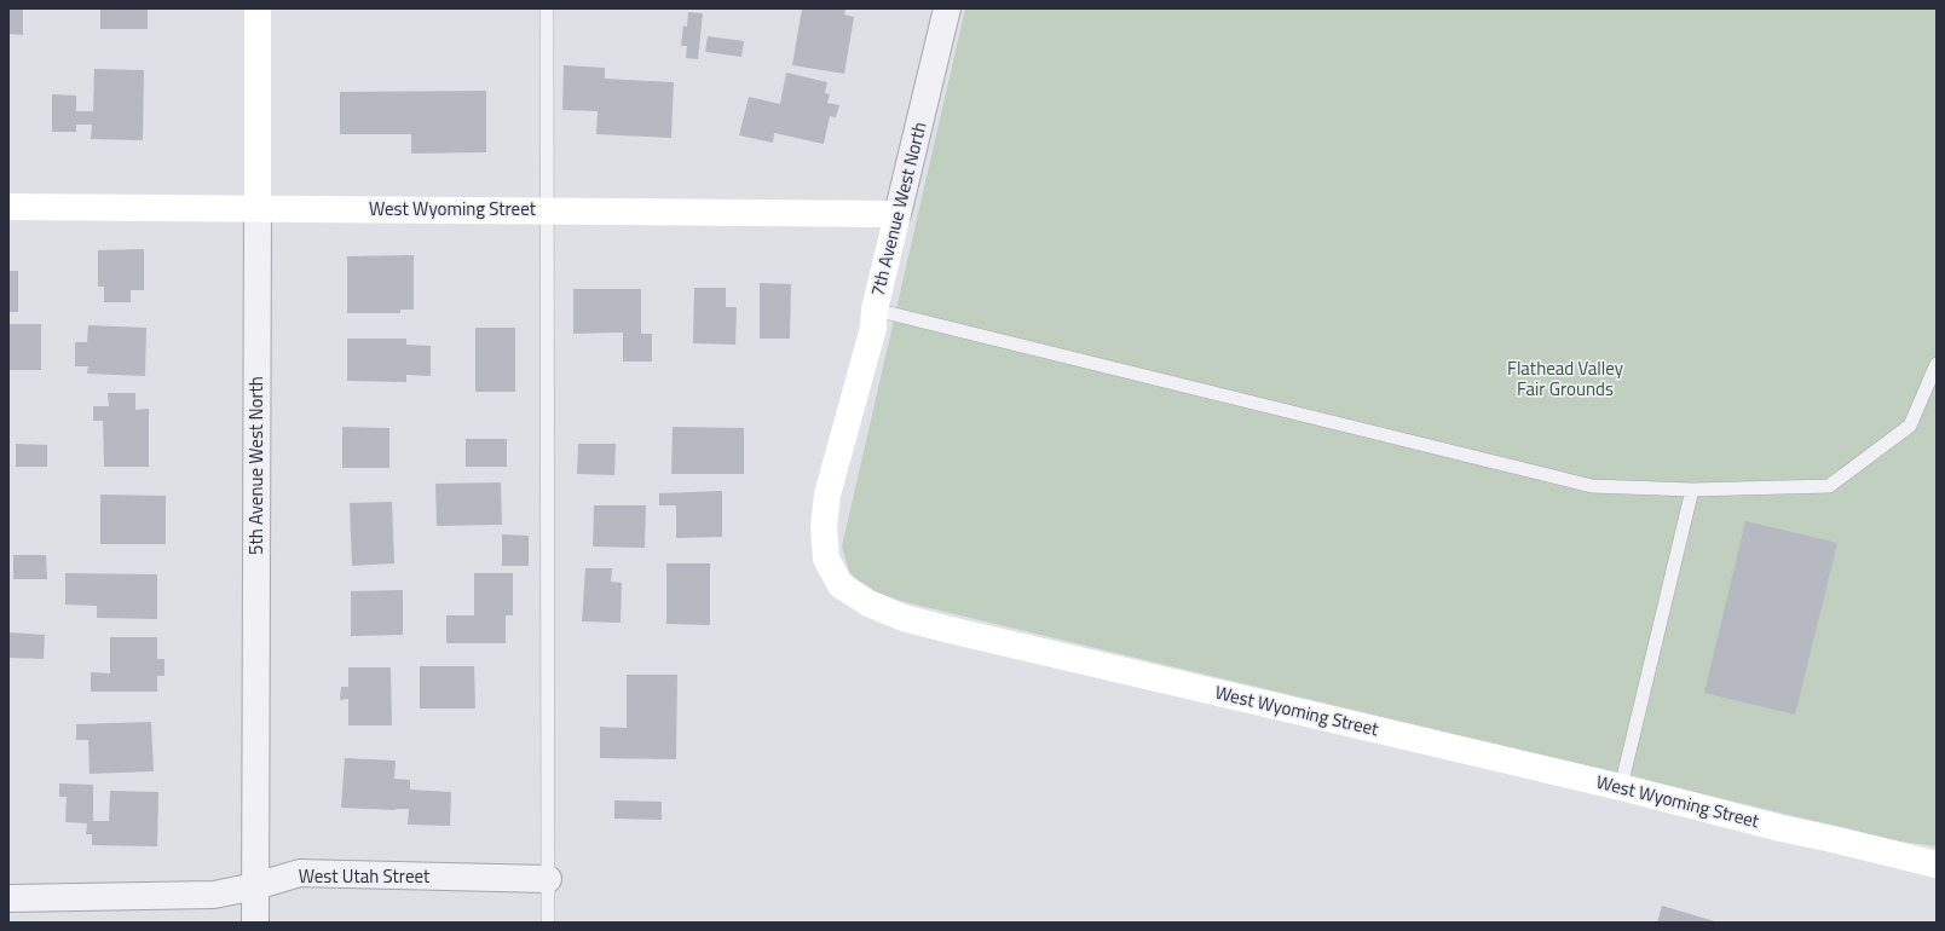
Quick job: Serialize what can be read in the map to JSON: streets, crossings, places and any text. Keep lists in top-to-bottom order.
{
  "streets": {
    "street": [
      "West Wyoming Street",
      "7th Avenue West North",
      "5th Avenue West North",
      "West Utah Street"
    ]
  },
  "crossings": [
    ["West Wyoming Street", "7th Avenue West North"],
    ["West Wyoming Street", "5th Avenue West North"],
    ["5th Avenue West North", "West Utah Street"]
  ],
  "parks": ["Flathead Valley Fair Grounds"]
}
